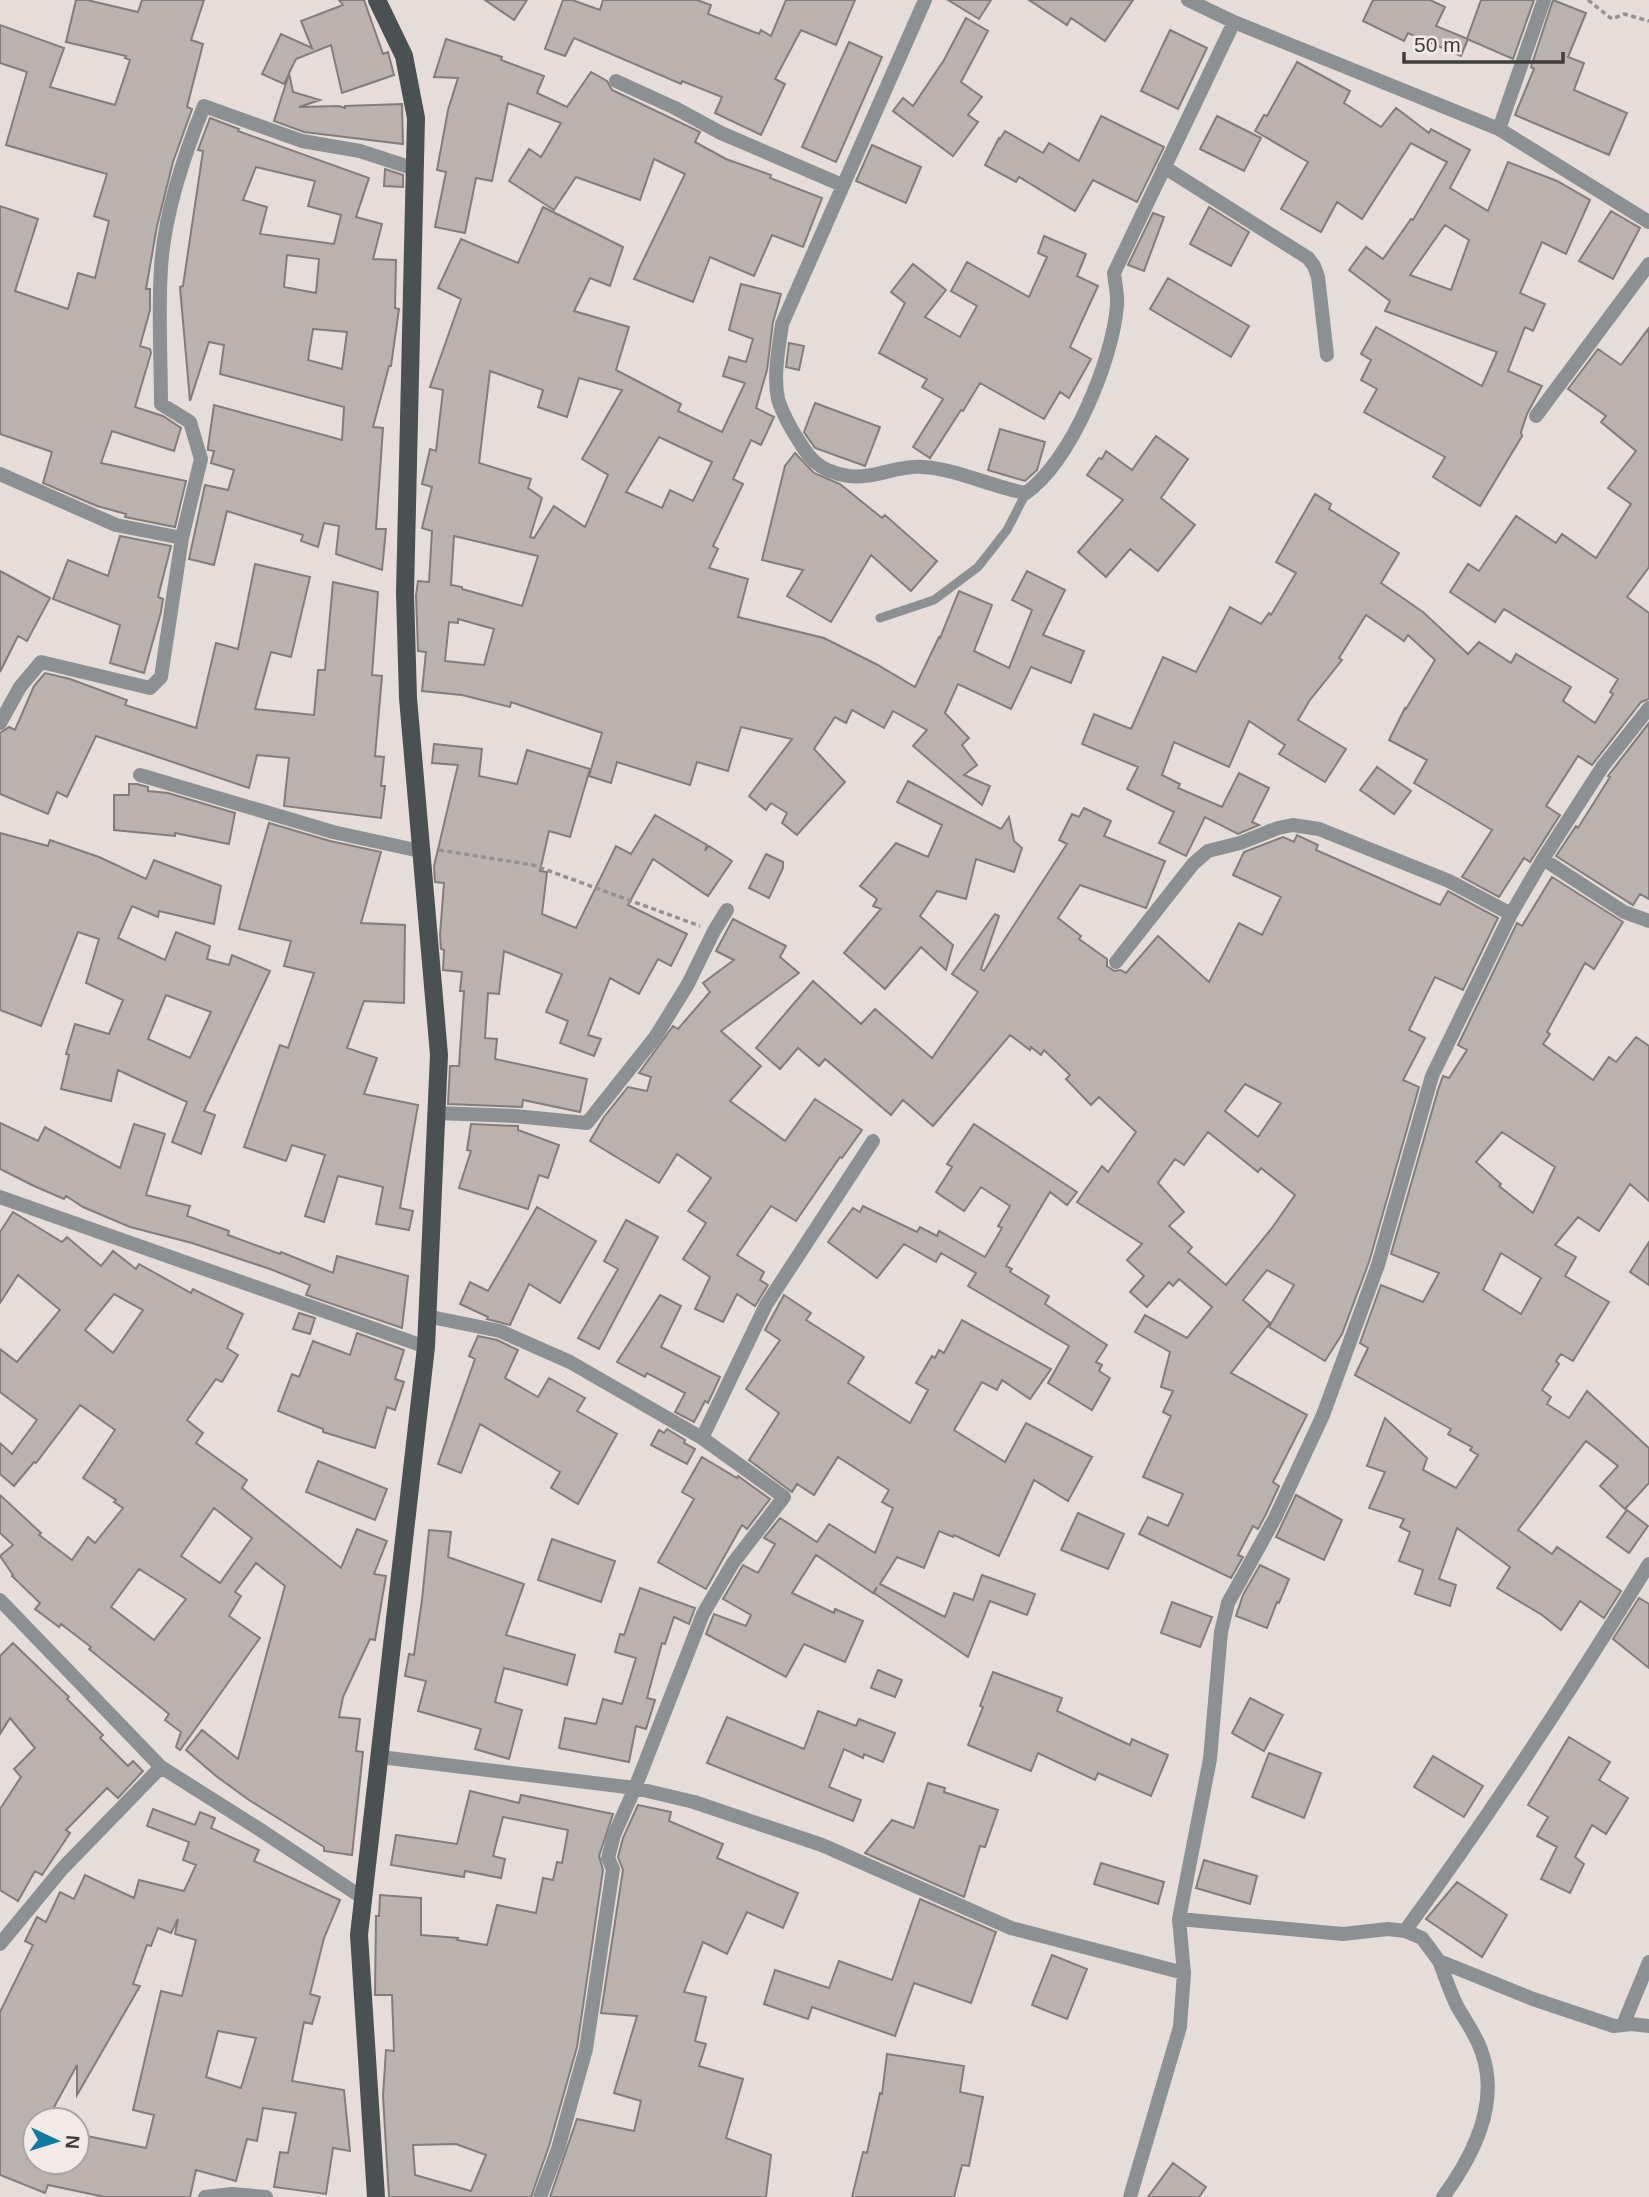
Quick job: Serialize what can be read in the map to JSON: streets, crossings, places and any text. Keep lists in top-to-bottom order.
{
  "scale_bar": "50 m",
  "north": "right"
}
